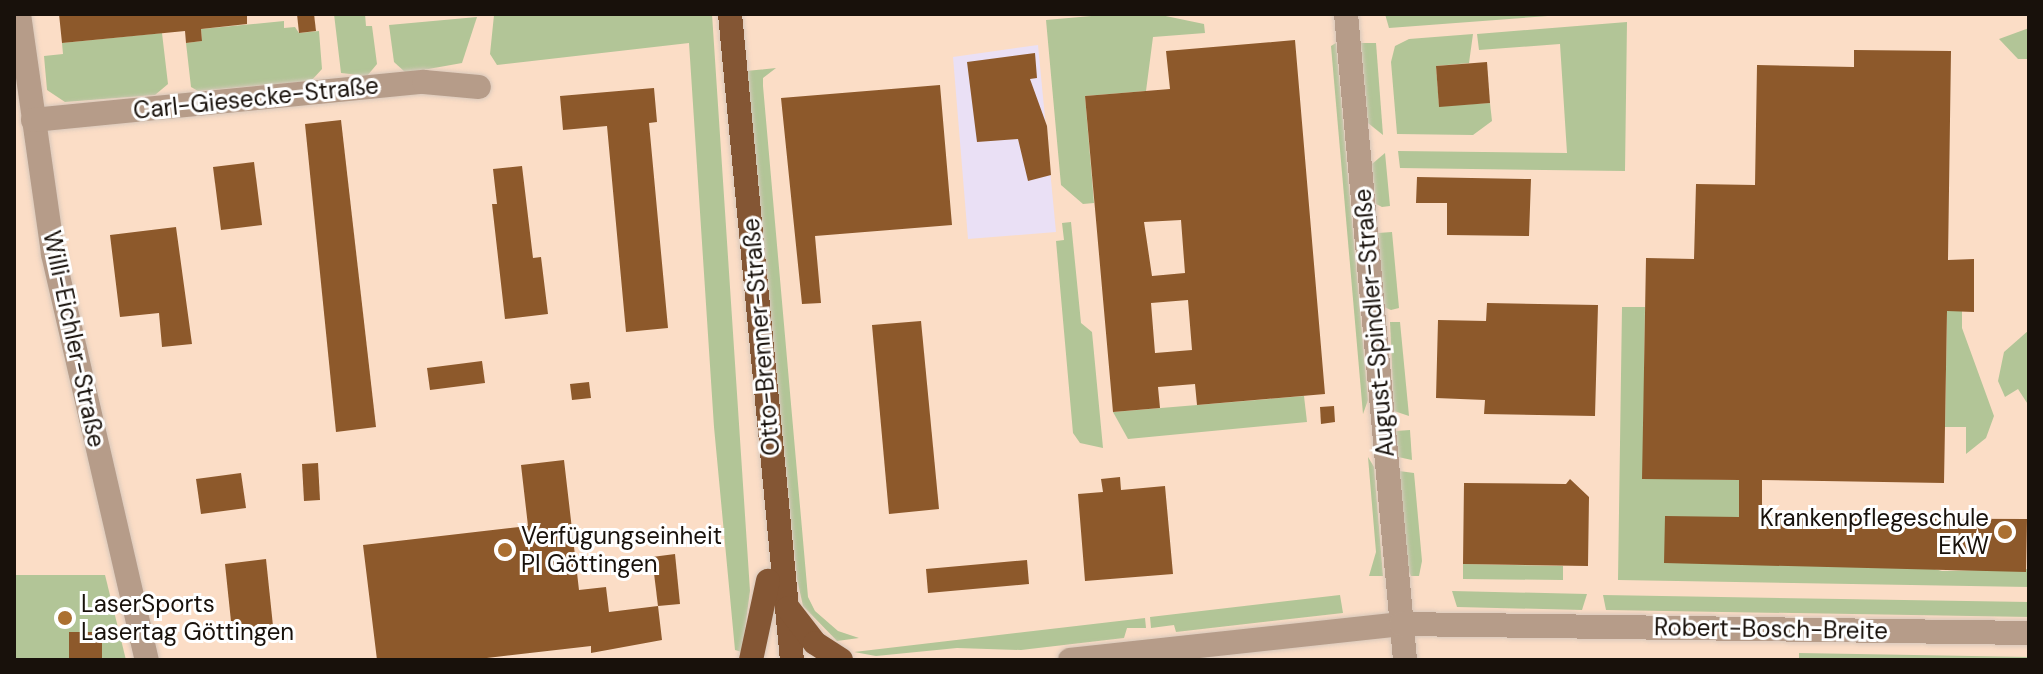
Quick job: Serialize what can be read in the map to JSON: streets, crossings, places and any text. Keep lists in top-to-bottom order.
{
  "streets": {
    "main road": ["Otto-Brenner-Straße"],
    "street": [
      "Carl-Giesecke-Straße",
      "August-Spindler-Straße",
      "Willi-Eichler-Straße",
      "Robert-Bosch-Breite"
    ]
  },
  "crossings": [
    ["Carl-Giesecke-Straße", "Willi-Eichler-Straße"],
    ["August-Spindler-Straße", "Robert-Bosch-Breite"]
  ],
  "places": ["Krankenpflegeschule EKW", "Verfügungseinheit PI Göttingen", "LaserSports Lasertag Göttingen"]
}
